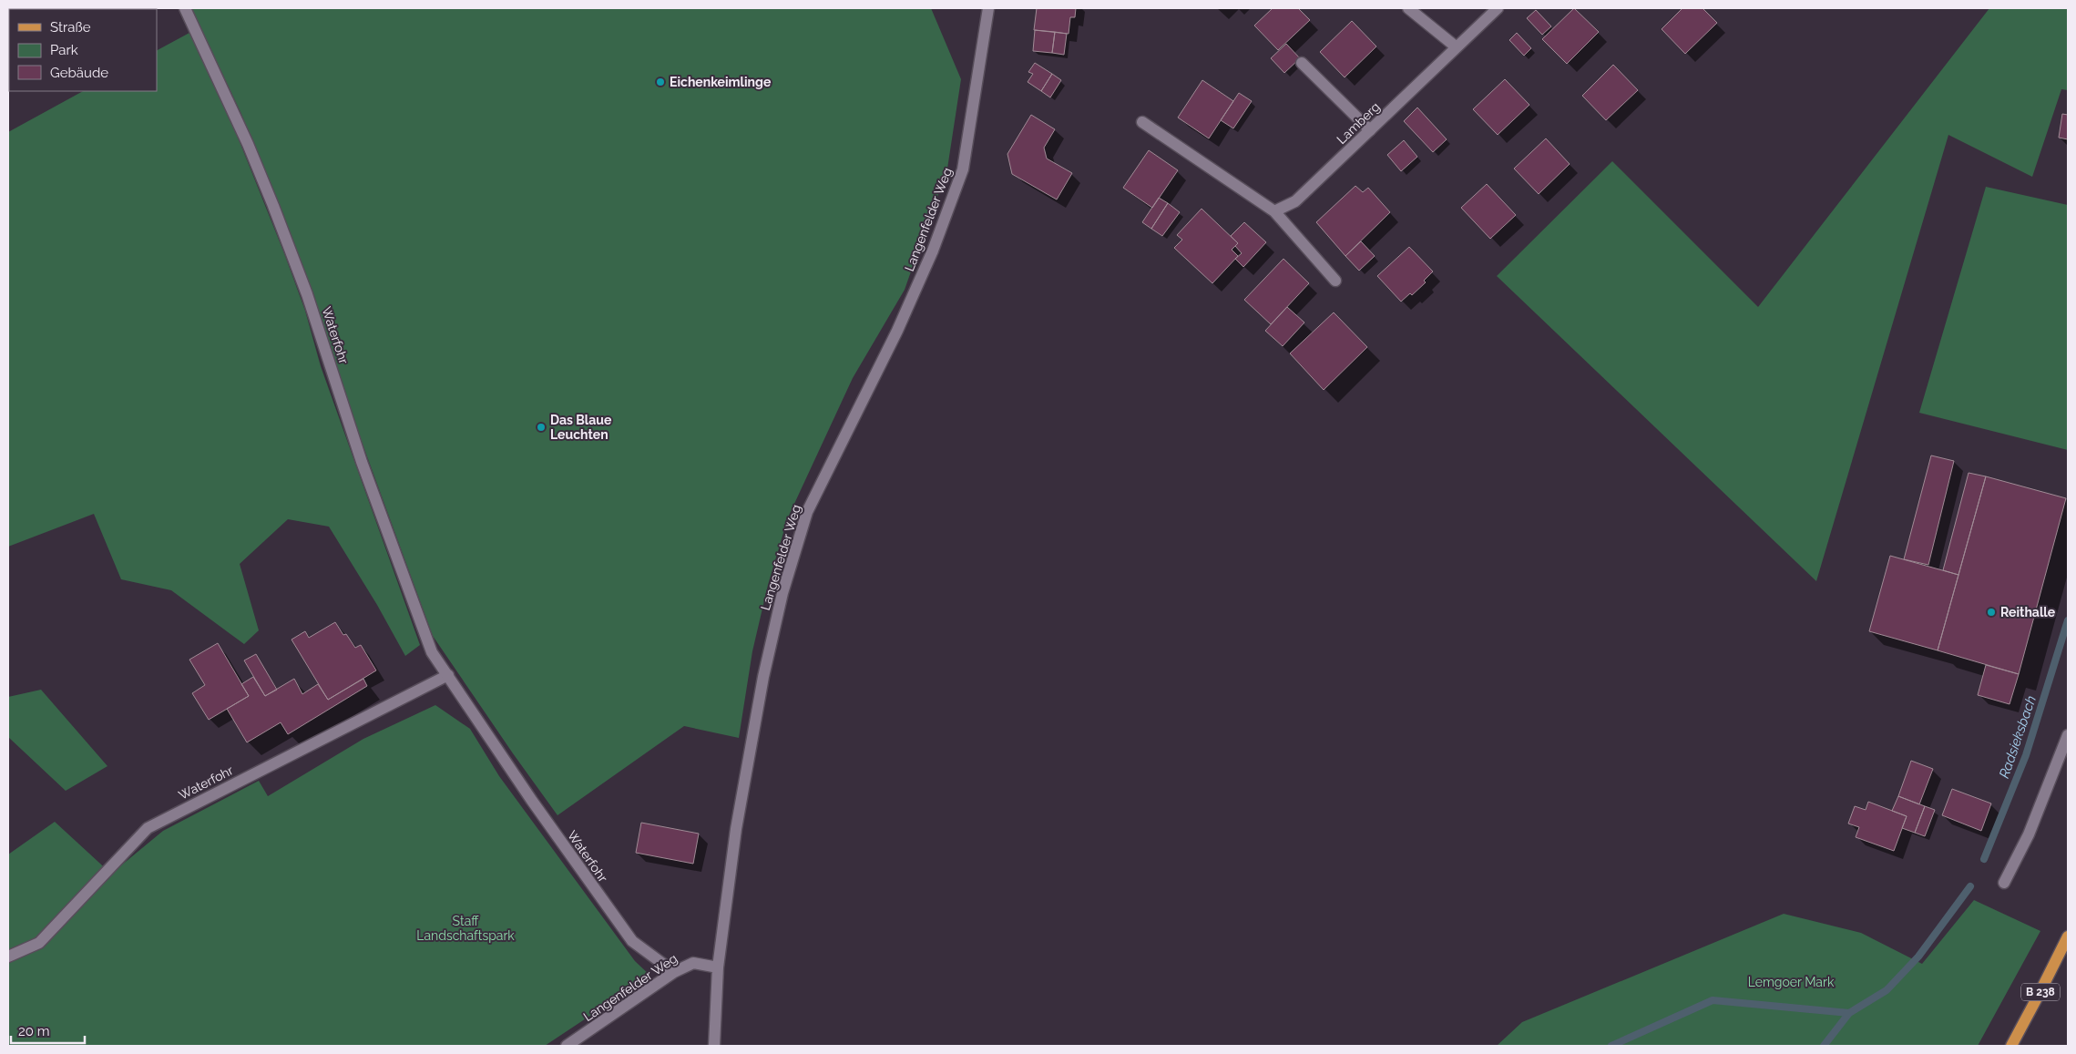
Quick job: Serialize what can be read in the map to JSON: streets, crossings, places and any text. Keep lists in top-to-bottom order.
{
  "streets": {
    "main road": ["B 238"],
    "street": ["Lamberg", "Langenfelder Weg", "Waterfohr"]
  },
  "crossings": [
    ["Langenfelder Weg", "Waterfohr"]
  ],
  "water": ["Radsieksbach"],
  "parks": ["Staff Landschaftspark", "Lemgoer Mark"],
  "places": ["Eichenkeimlinge", "Das Blaue Leuchten", "Reithalle"],
  "legend": ["Straße", "Park", "Gebäude"],
  "scale_bar": "20 m"
}
